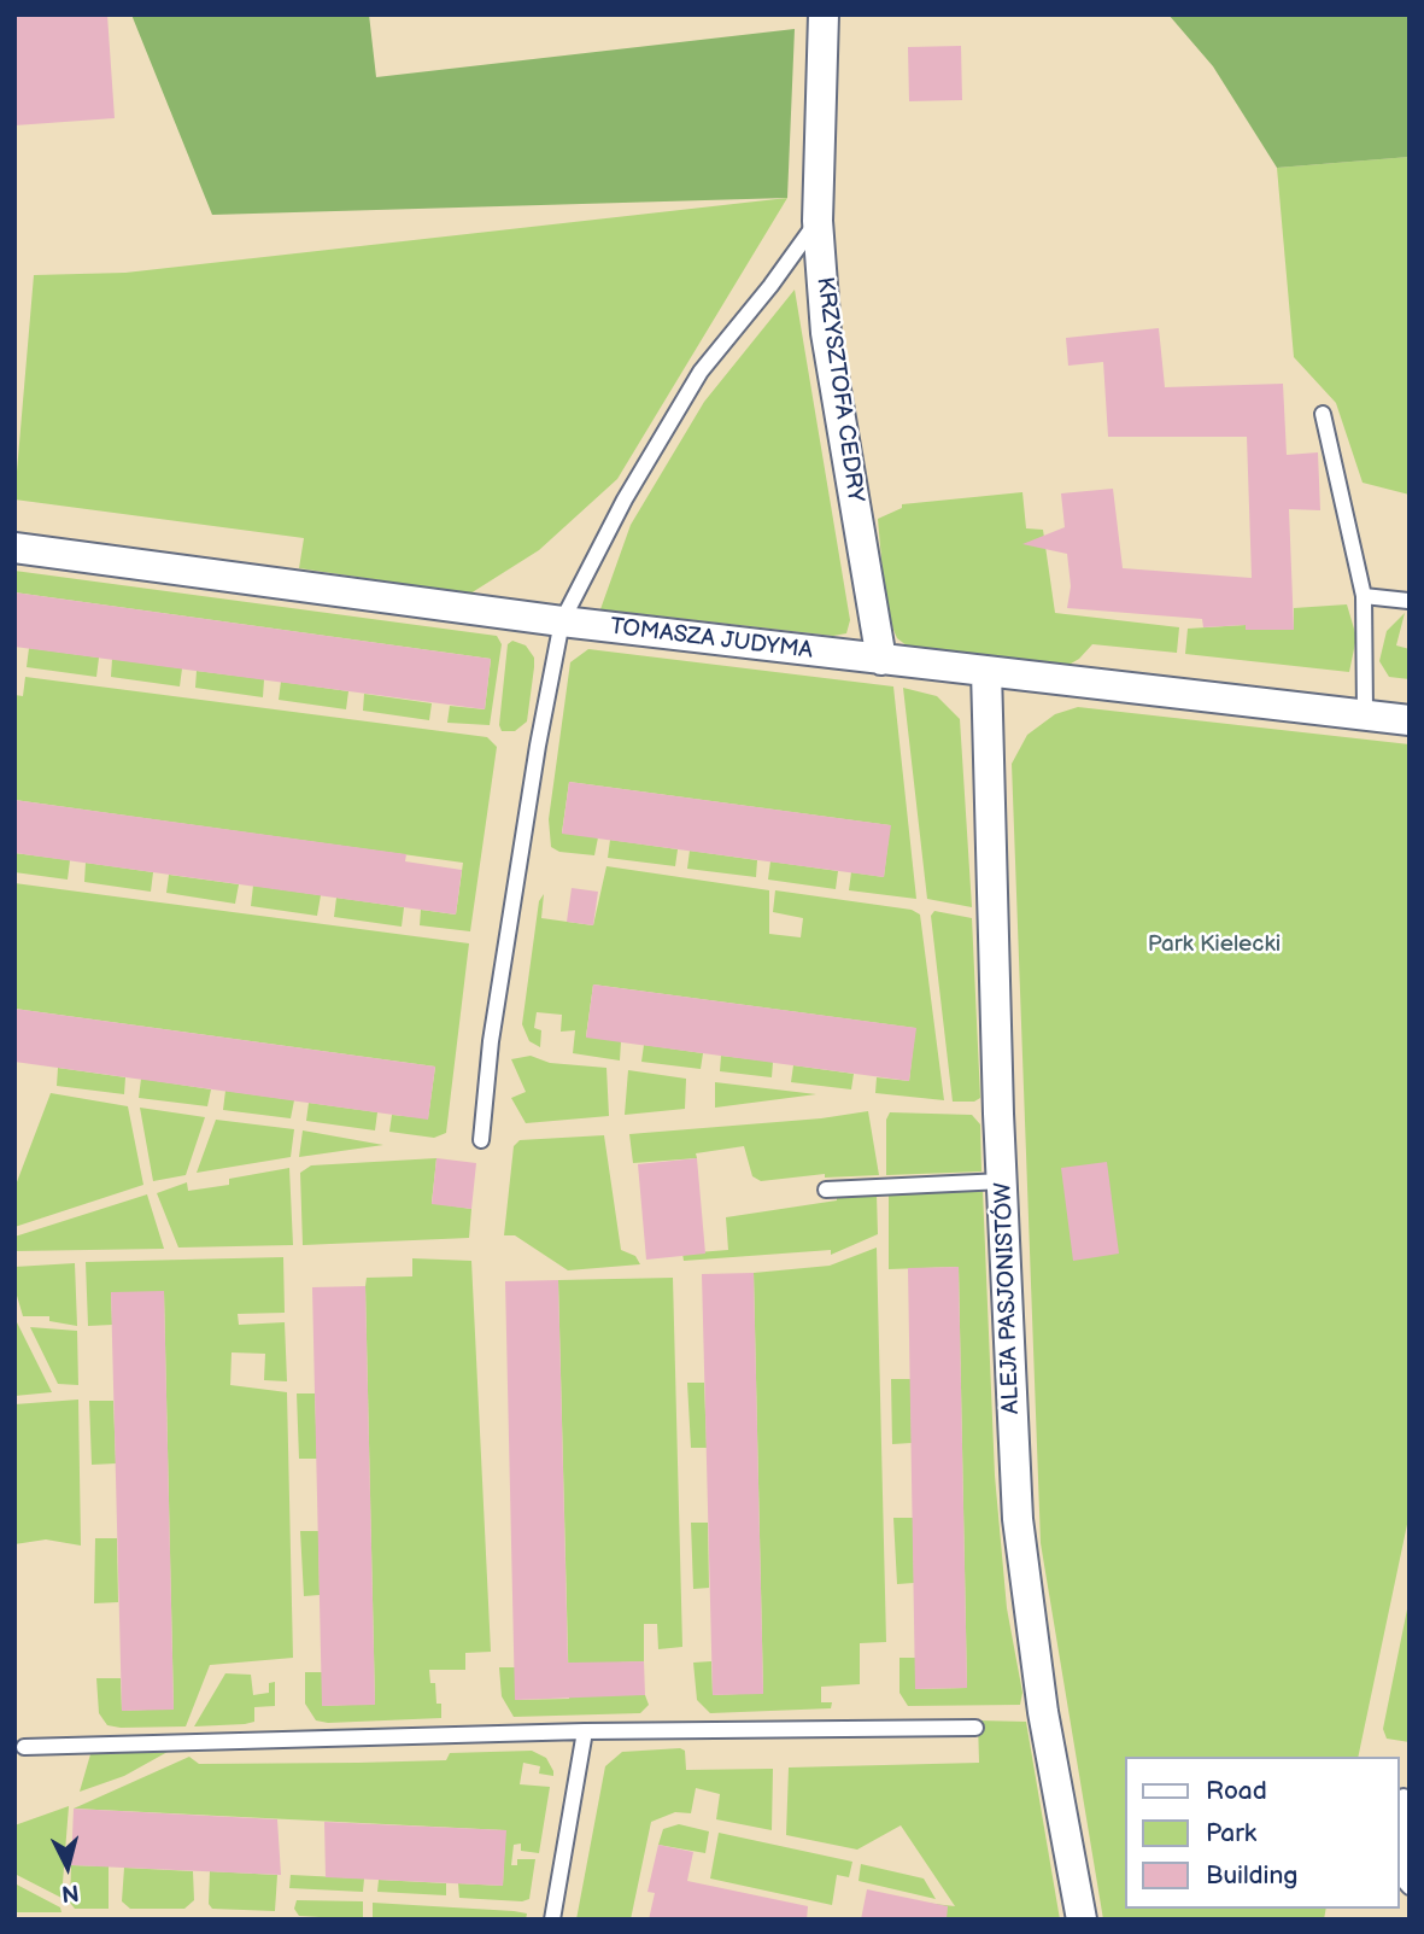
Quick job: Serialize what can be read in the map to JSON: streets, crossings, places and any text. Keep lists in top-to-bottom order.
{
  "streets": {
    "street": ["KRZYSZTOFA CEDRY", "TOMASZA JUDYMA", "ALEJA PASJONISTÓW"]
  },
  "crossings": [
    ["KRZYSZTOFA CEDRY", "TOMASZA JUDYMA"],
    ["TOMASZA JUDYMA", "ALEJA PASJONISTÓW"]
  ],
  "parks": ["Park Kielecki"],
  "legend": ["Road", "Park", "Building"],
  "north": "bottom"
}
